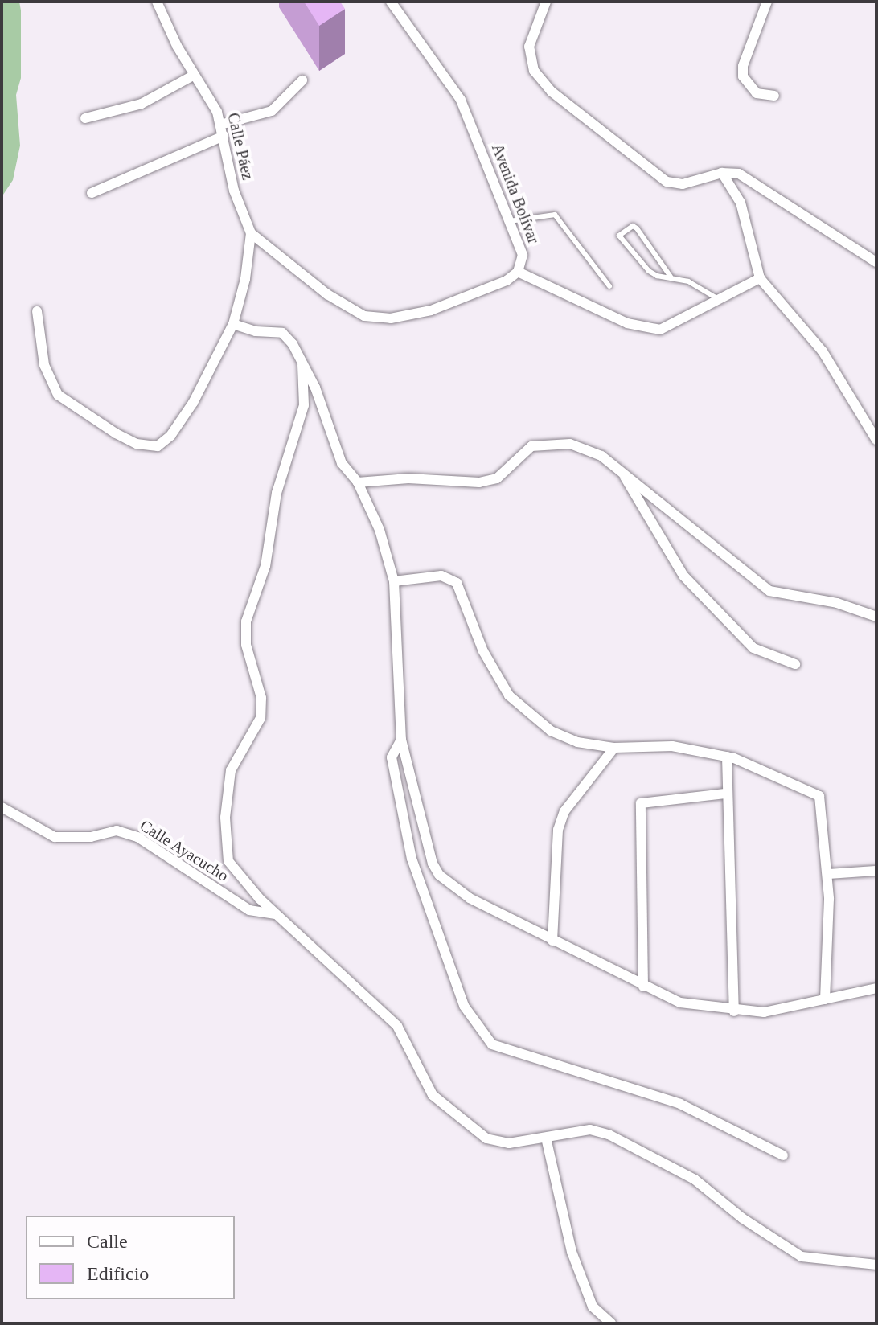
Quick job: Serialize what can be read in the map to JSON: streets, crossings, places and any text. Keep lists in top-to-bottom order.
{
  "streets": {
    "street": ["Calle Páez", "Avenida Bolívar", "Calle Ayacucho"]
  },
  "legend": ["Calle", "Edificio"]
}
